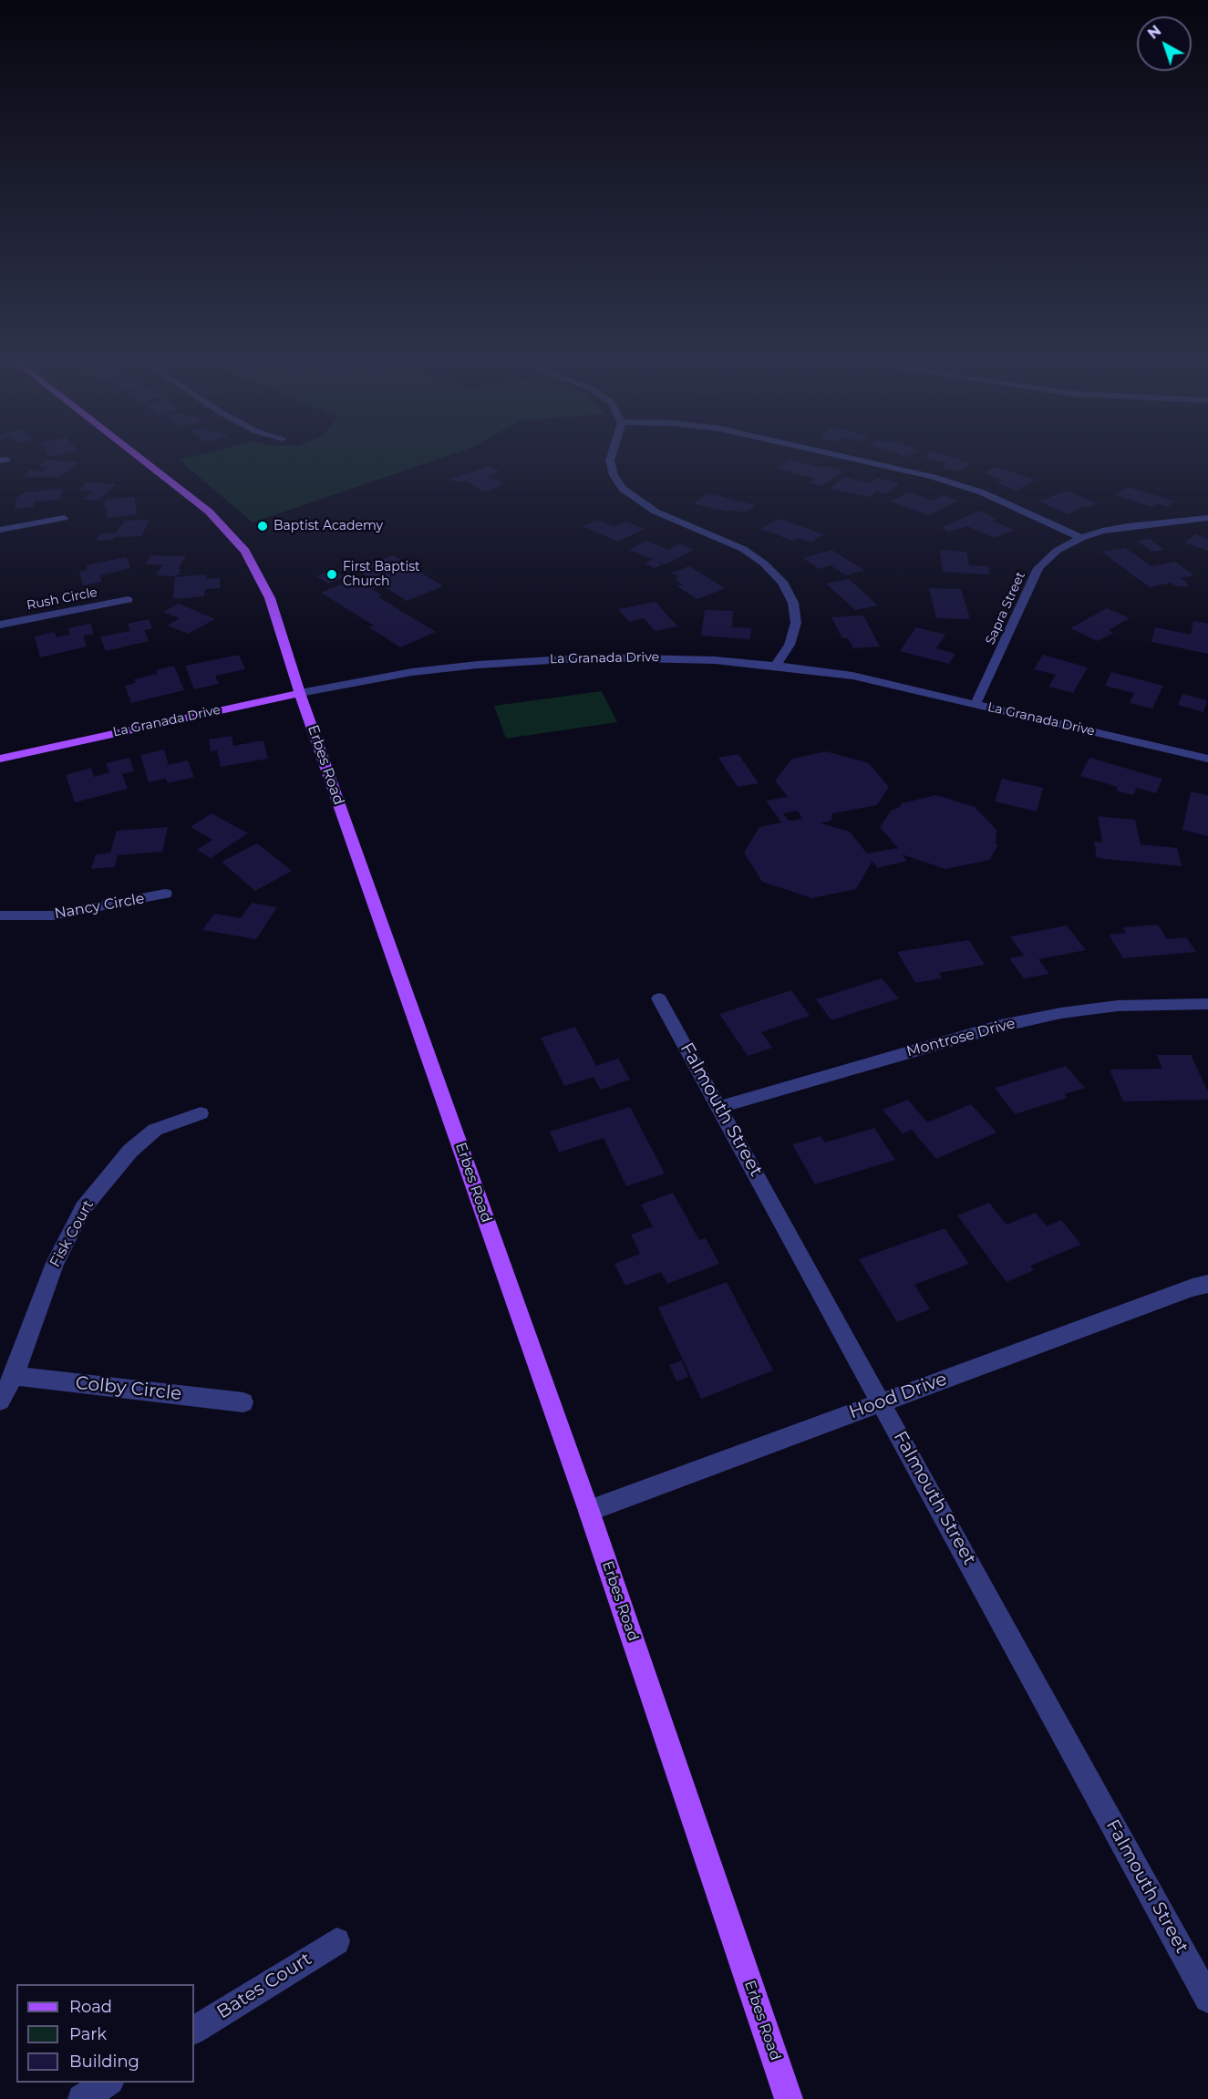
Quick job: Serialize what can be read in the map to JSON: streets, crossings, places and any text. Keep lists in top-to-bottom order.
{
  "streets": {
    "main road": ["La Granada Drive", "Erbes Road"],
    "street": [
      "Rush Circle",
      "Sapra Street",
      "Nancy Circle",
      "Montrose Drive",
      "Falmouth Street",
      "Fisk Court",
      "Colby Circle",
      "Hood Drive",
      "Bates Court"
    ]
  },
  "crossings": [
    ["Sapra Street", "La Granada Drive"],
    ["La Granada Drive", "Erbes Road"],
    ["Erbes Road", "Hood Drive"],
    ["Montrose Drive", "Falmouth Street"],
    ["Falmouth Street", "Hood Drive"],
    ["Fisk Court", "Colby Circle"]
  ],
  "places": ["Baptist Academy", "First Baptist Church"],
  "legend": ["Road", "Park", "Building"],
  "north": "top left"
}
